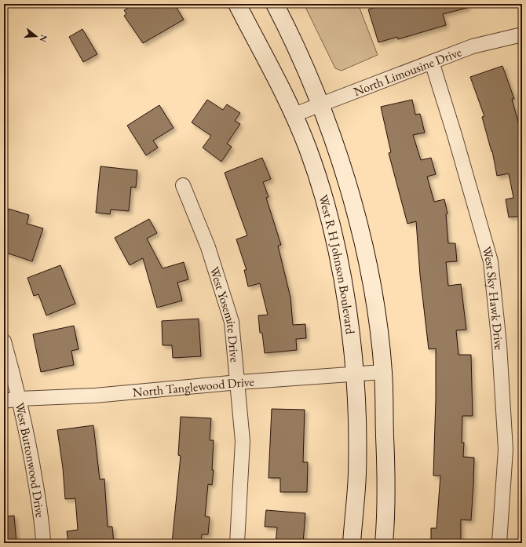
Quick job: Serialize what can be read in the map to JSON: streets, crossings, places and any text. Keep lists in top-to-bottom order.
{
  "streets": {
    "main road": ["West R H Johnson Boulevard"],
    "street": [
      "North Limousine Drive",
      "West Sky Hawk Drive",
      "West Yosemite Drive",
      "North Tanglewood Drive",
      "West Buttonwood Drive"
    ]
  },
  "crossings": [
    ["North Limousine Drive", "West R H Johnson Boulevard"],
    ["North Limousine Drive", "West Sky Hawk Drive"],
    ["West R H Johnson Boulevard", "North Tanglewood Drive"],
    ["West Yosemite Drive", "North Tanglewood Drive"],
    ["North Tanglewood Drive", "West Buttonwood Drive"]
  ],
  "north": "right"
}
